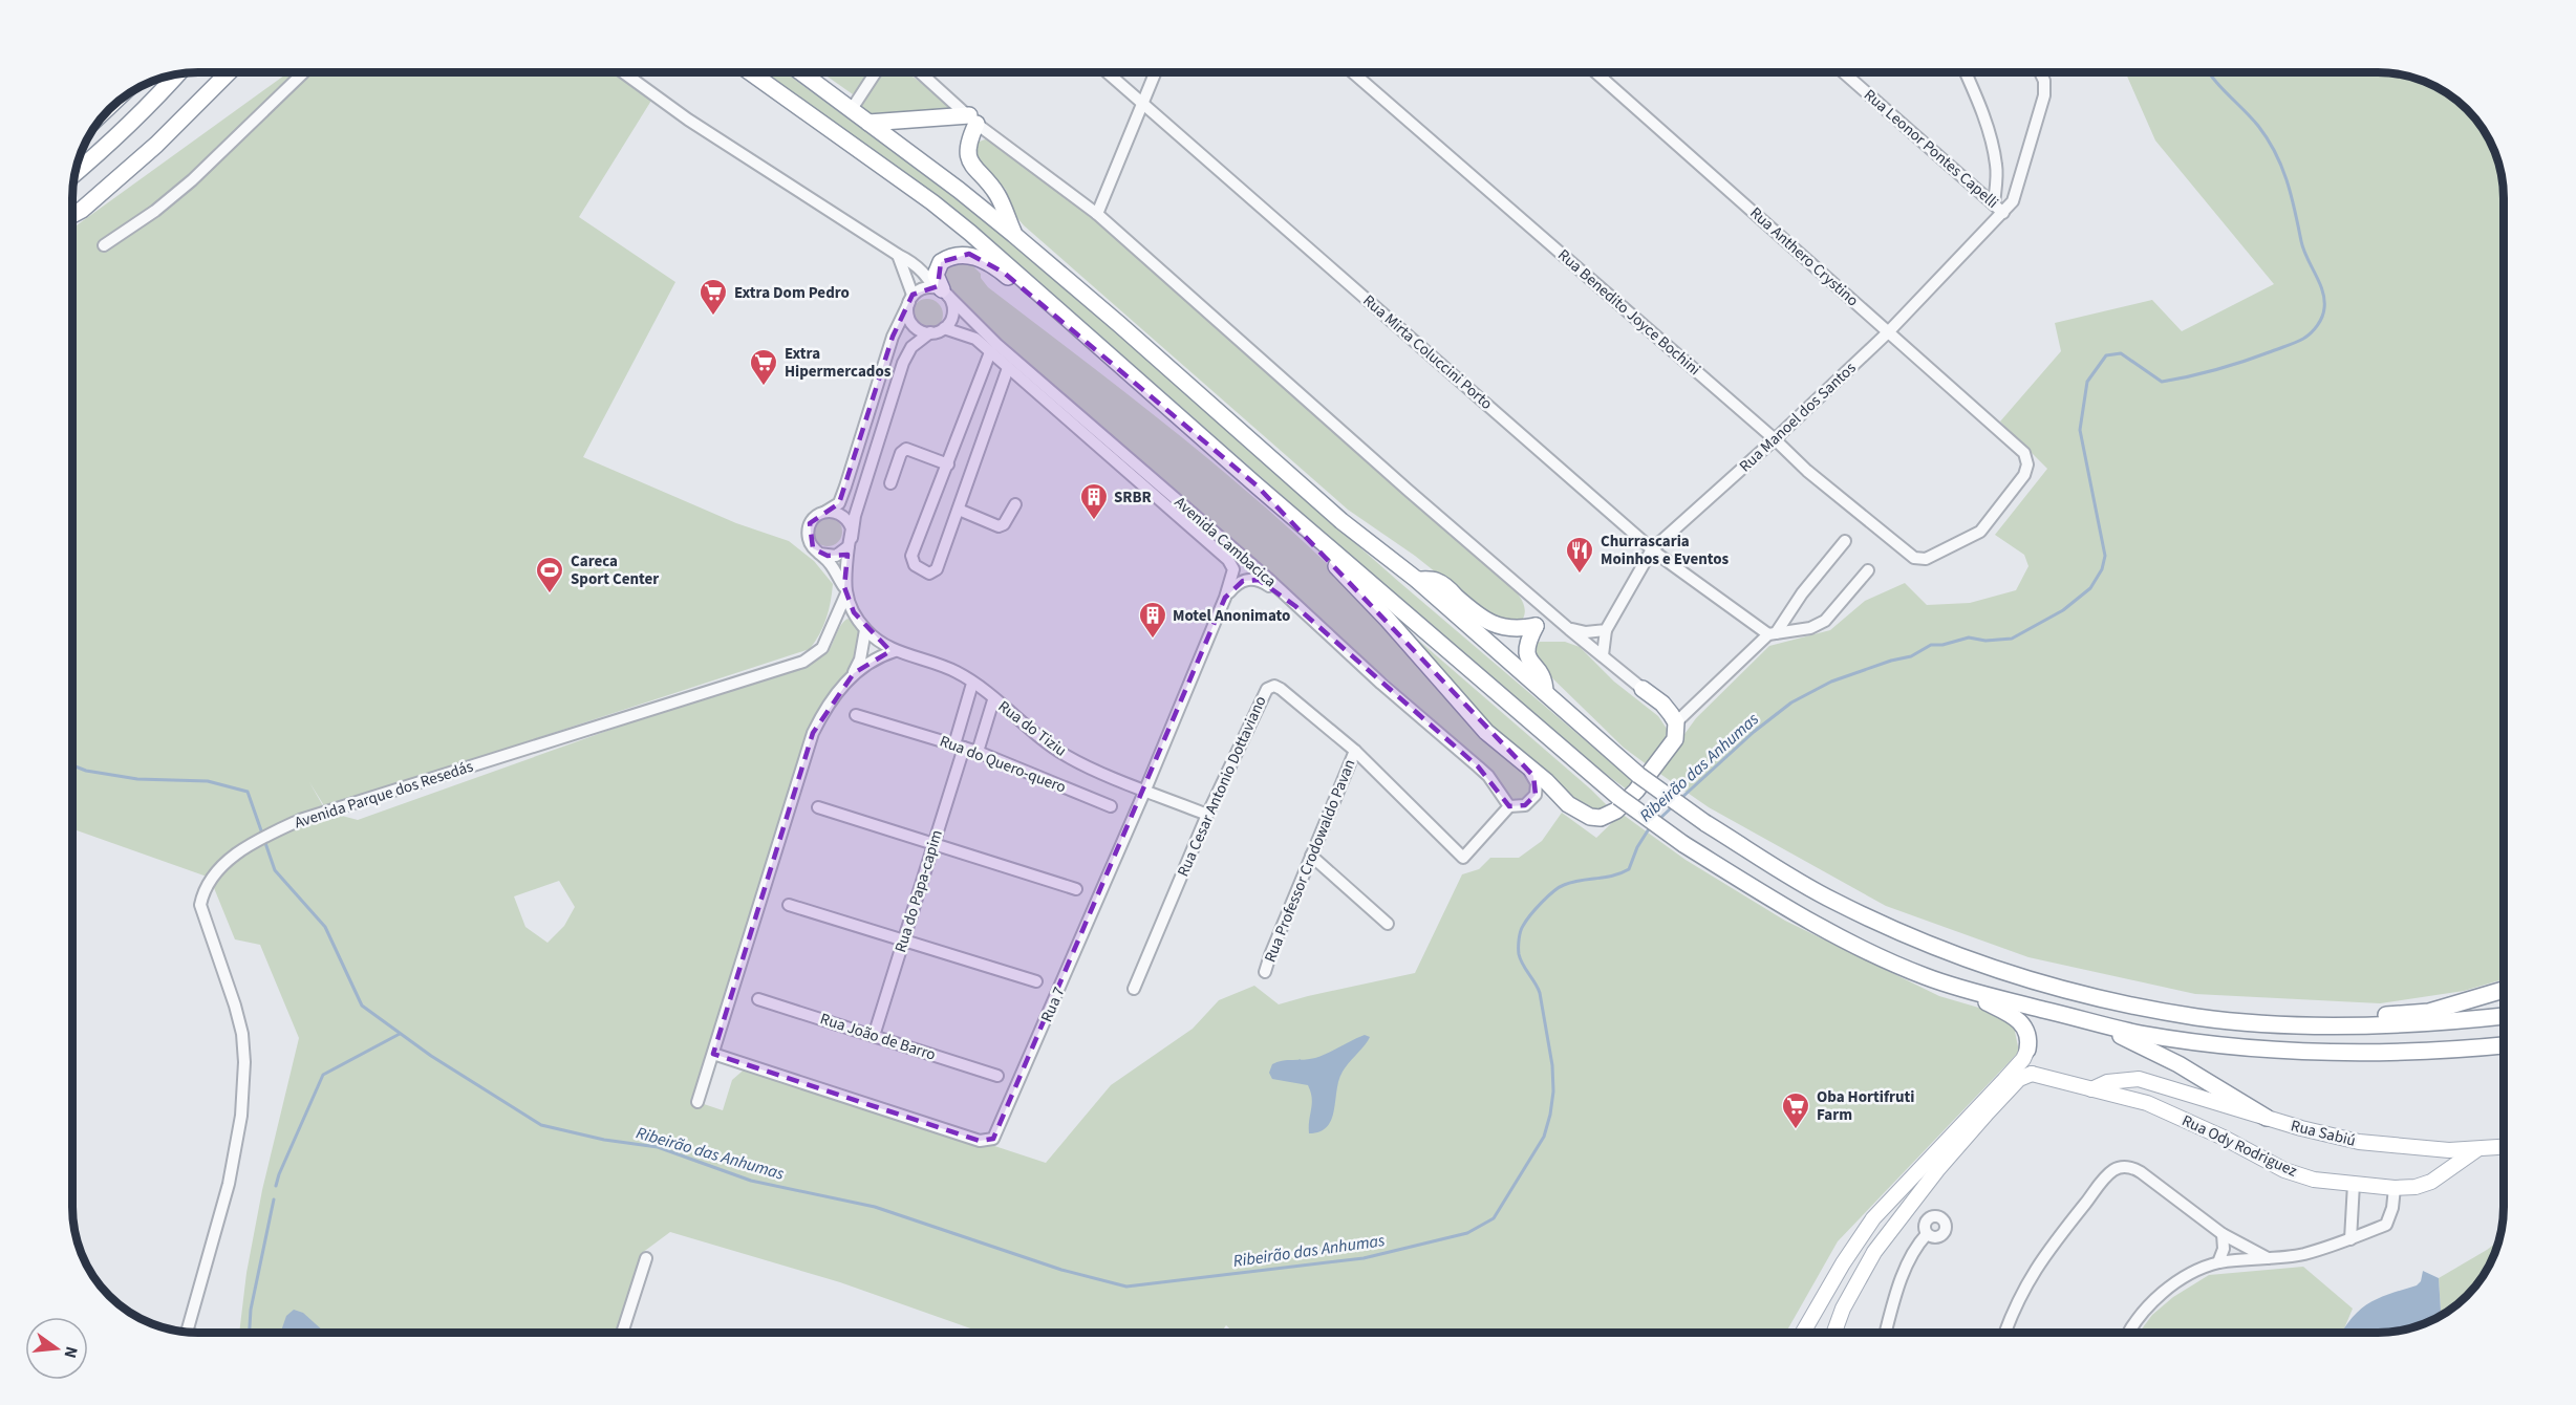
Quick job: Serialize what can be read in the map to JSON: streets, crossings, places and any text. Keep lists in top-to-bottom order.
{
  "streets": {
    "main road": ["Rua Sabiú", "Rua Ody Rodriguez"],
    "street": [
      "Rua Leonor Pontes Capelli",
      "Rua Anthero Crystino",
      "Rua Benedito Joyce Bochini",
      "Rua Mirta Coluccini Porto",
      "Rua Manoel dos Santos",
      "Avenida Cambacica",
      "Rua do Tiziu",
      "Rua do Quero-quero",
      "Rua Cesar Antonio Dottaviano",
      "Avenida Parque dos Resedás",
      "Rua Professor Crodowaldo Pavan",
      "Rua do Papa-capim",
      "Rua 7",
      "Rua João de Barro"
    ]
  },
  "crossings": [
    ["Rua Leonor Pontes Capelli", "Rua Manoel dos Santos"],
    ["Rua Anthero Crystino", "Rua Benedito Joyce Bochini"],
    ["Rua Anthero Crystino", "Rua Manoel dos Santos"],
    ["Rua Benedito Joyce Bochini", "Rua Manoel dos Santos"],
    ["Rua Mirta Coluccini Porto", "Rua Manoel dos Santos"],
    ["Avenida Cambacica", "Rua Cesar Antonio Dottaviano"],
    ["Avenida Cambacica", "Rua 7"],
    ["Rua do Tiziu", "Rua Cesar Antonio Dottaviano"],
    ["Rua do Tiziu", "Avenida Parque dos Resedás"],
    ["Rua do Tiziu", "Rua do Papa-capim"],
    ["Rua do Tiziu", "Rua 7"],
    ["Rua do Quero-quero", "Rua do Papa-capim"],
    ["Rua Cesar Antonio Dottaviano", "Rua Professor Crodowaldo Pavan"],
    ["Rua do Papa-capim", "Rua João de Barro"],
    ["Rua Sabiú", "Rua Ody Rodriguez"]
  ],
  "water": ["Ribeirão das Anhumas"],
  "places": {
    "supermarket": ["Extra Dom Pedro", "Extra Hipermercados", "Oba Hortifruti Farm"],
    "building": ["SRBR", "Motel Anonimato"],
    "restaurant": ["Churrascaria Moinhos e Eventos"],
    "sports": ["Careca Sport Center"]
  },
  "north": "right"
}
